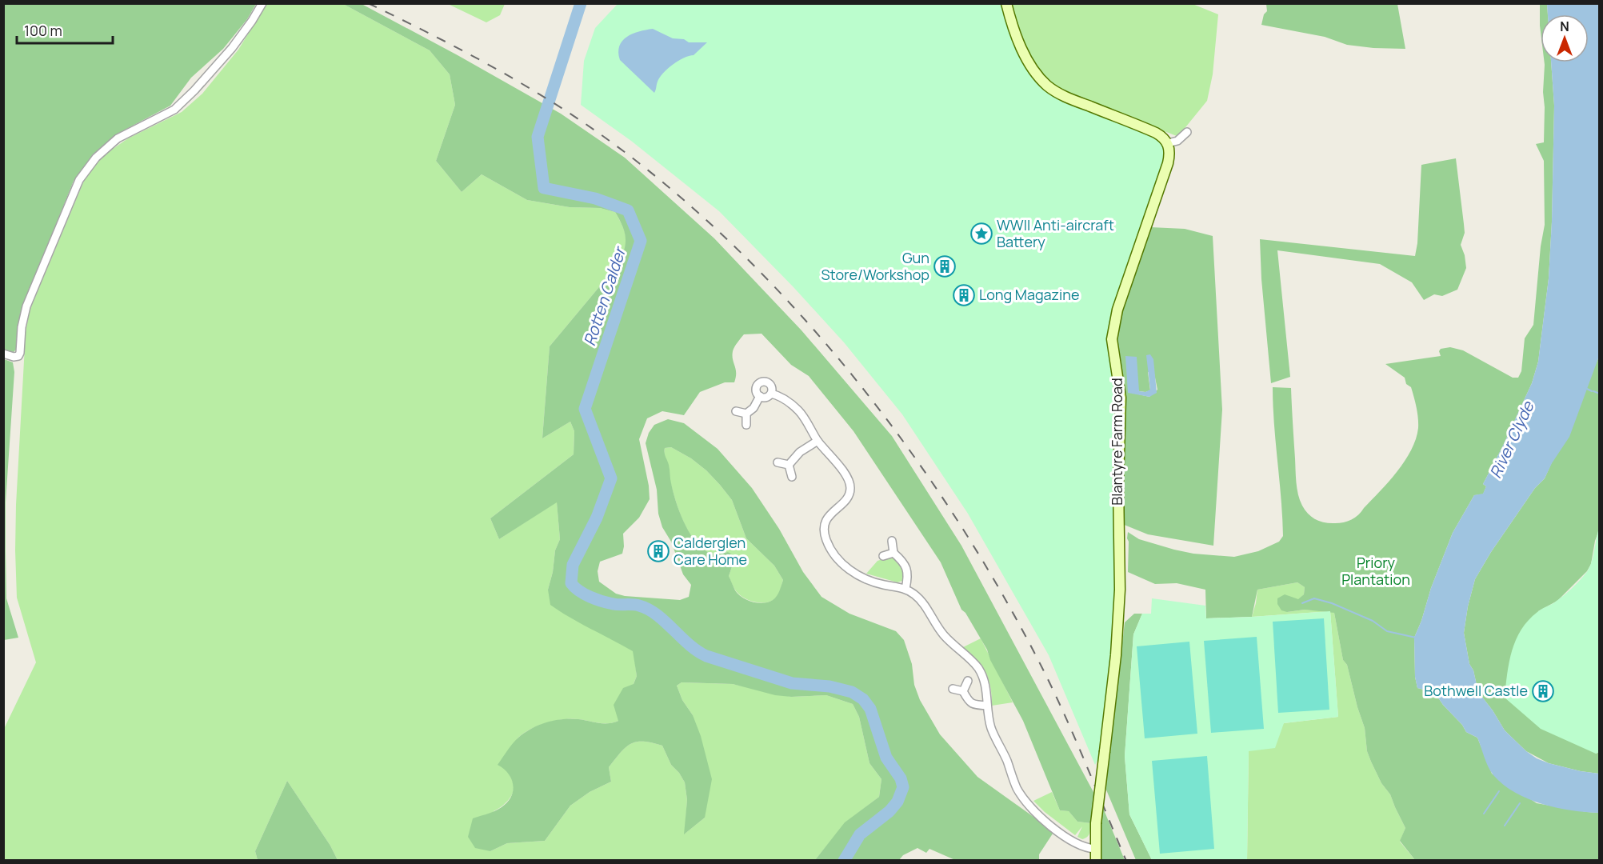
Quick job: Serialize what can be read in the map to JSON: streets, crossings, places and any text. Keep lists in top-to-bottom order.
{
  "streets": {
    "main road": ["Blantyre Farm Road"]
  },
  "water": ["Rotten Calder", "River Clyde"],
  "parks": ["Priory Plantation"],
  "places": {
    "place": ["WWII Anti-aircraft Battery"],
    "building": [
      "Gun Store/Workshop",
      "Long Magazine",
      "Calderglen Care Home",
      "Bothwell Castle"
    ]
  },
  "scale_bar": "100 m",
  "north": "top"
}
